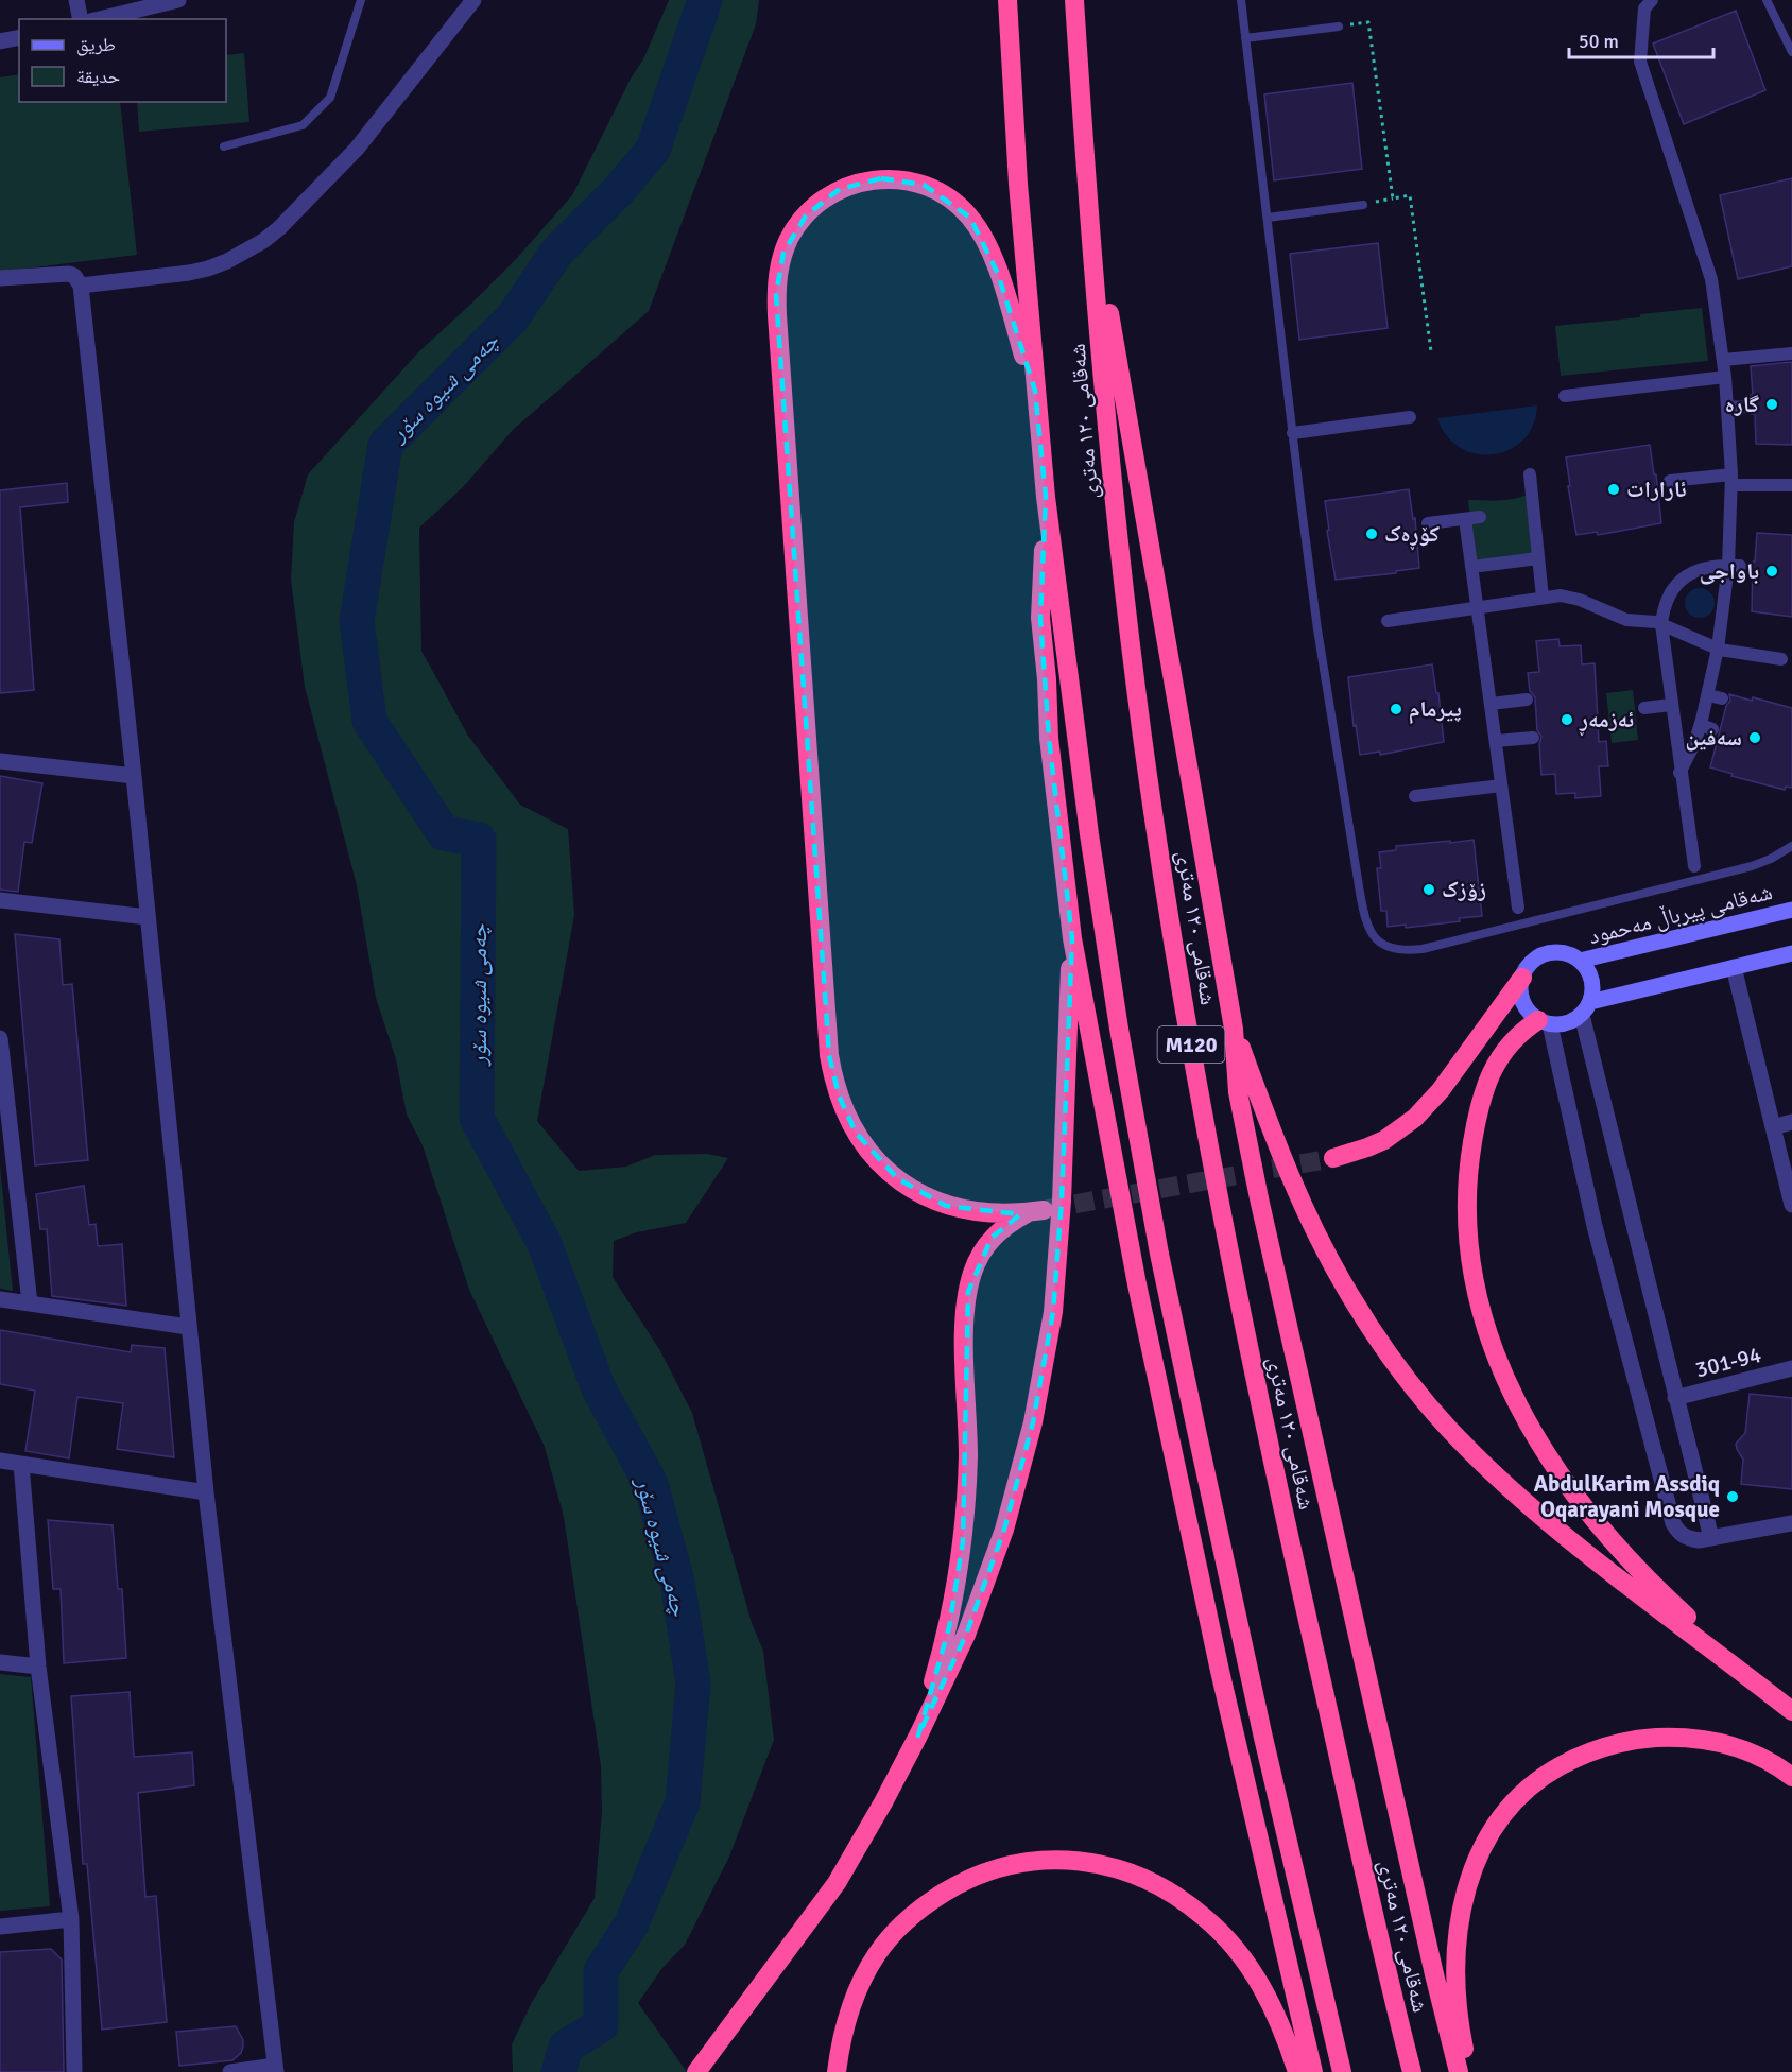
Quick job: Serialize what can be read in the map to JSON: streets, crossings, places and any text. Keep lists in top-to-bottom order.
{
  "streets": {
    "highway": ["شەقامی ١٢٠ مەتری", "M120"],
    "main road": ["شەقامی پیرباڵ مەحمود"],
    "street": ["301-94"]
  },
  "water": ["چەمی شیوە سۆر"],
  "places": [
    "گارە",
    "ئارارات",
    "کۆڕەک",
    "باواجی",
    "پیرمام",
    "ئەزمەڕ",
    "سەفین",
    "زۆزک",
    "AbdulKarim Assdiq Oqarayani Mosque"
  ],
  "legend": ["طريق", "حديقة"],
  "scale_bar": "50 m"
}
